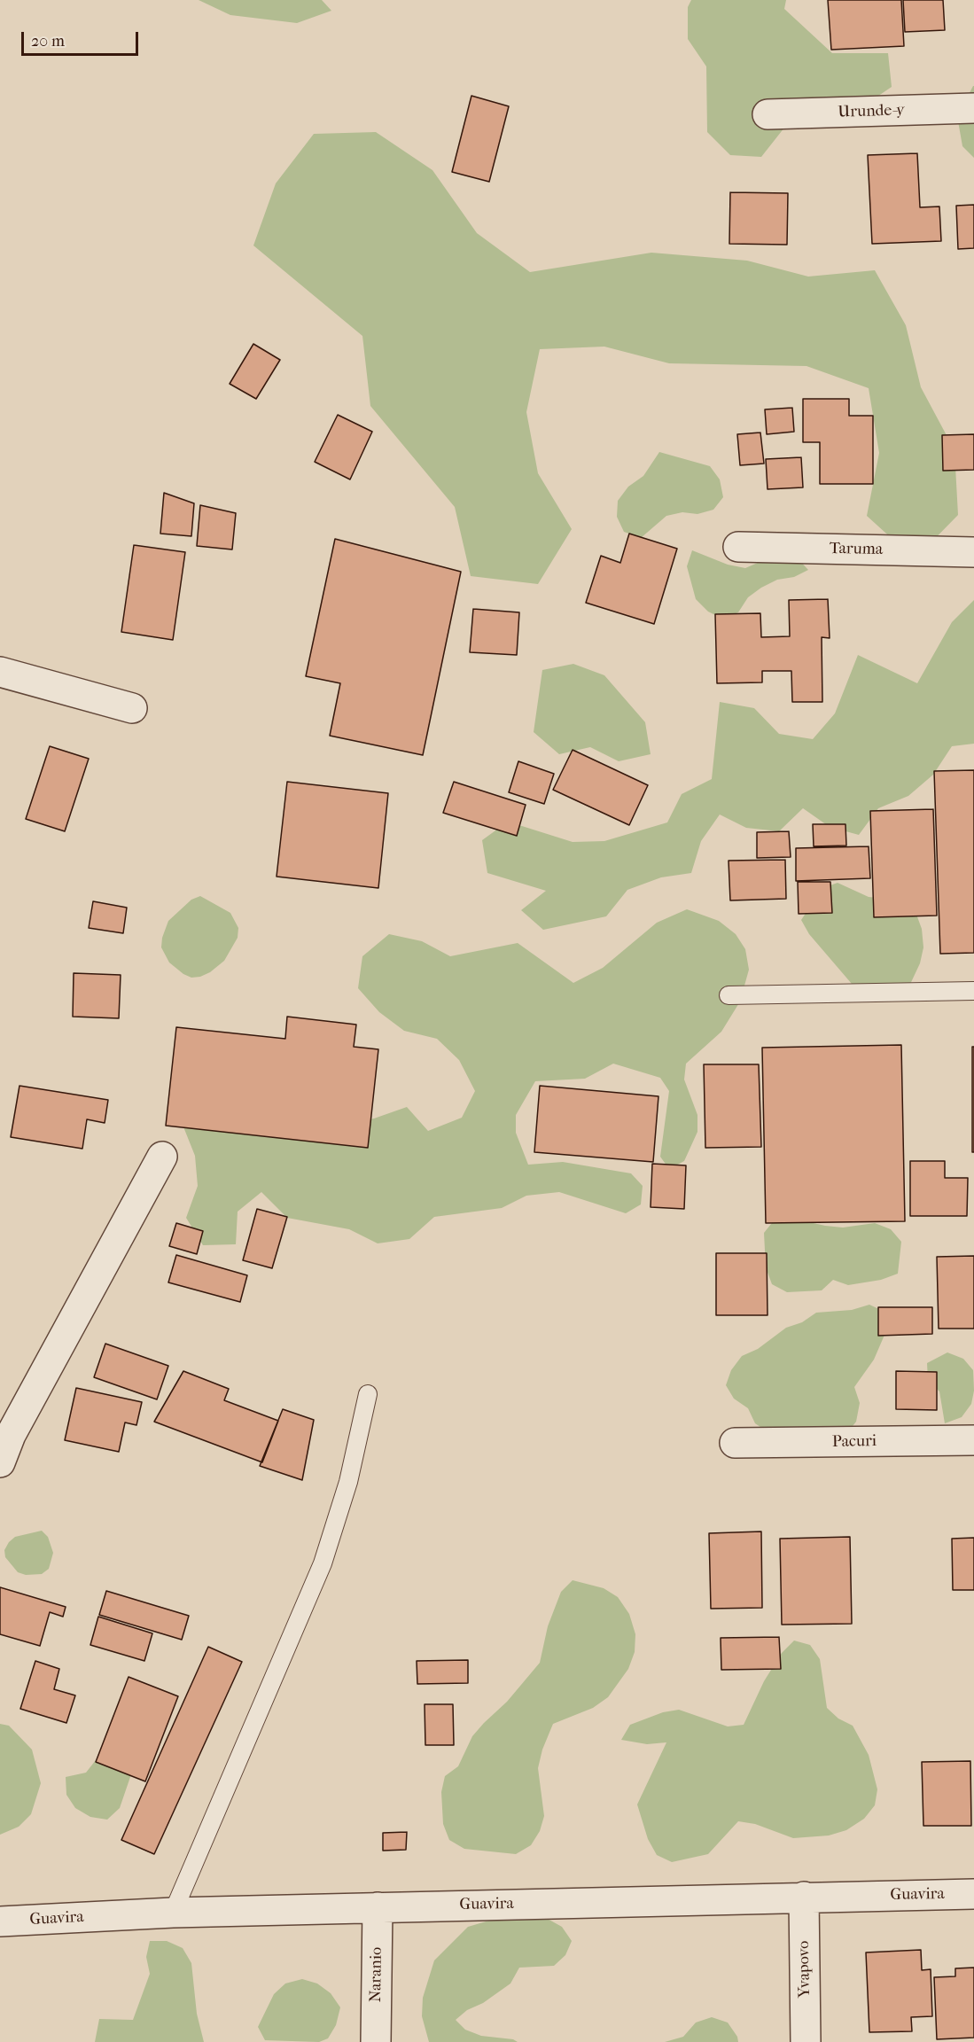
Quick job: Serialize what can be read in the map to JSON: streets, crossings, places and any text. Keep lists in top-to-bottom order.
{
  "streets": {
    "street": [
      "Urunde-y",
      "Taruma",
      "Pacuri",
      "Guavira",
      "Yvapovo",
      "Naranio"
    ]
  },
  "crossings": [
    ["Guavira", "Yvapovo"],
    ["Guavira", "Naranio"]
  ],
  "scale_bar": "20 m"
}
